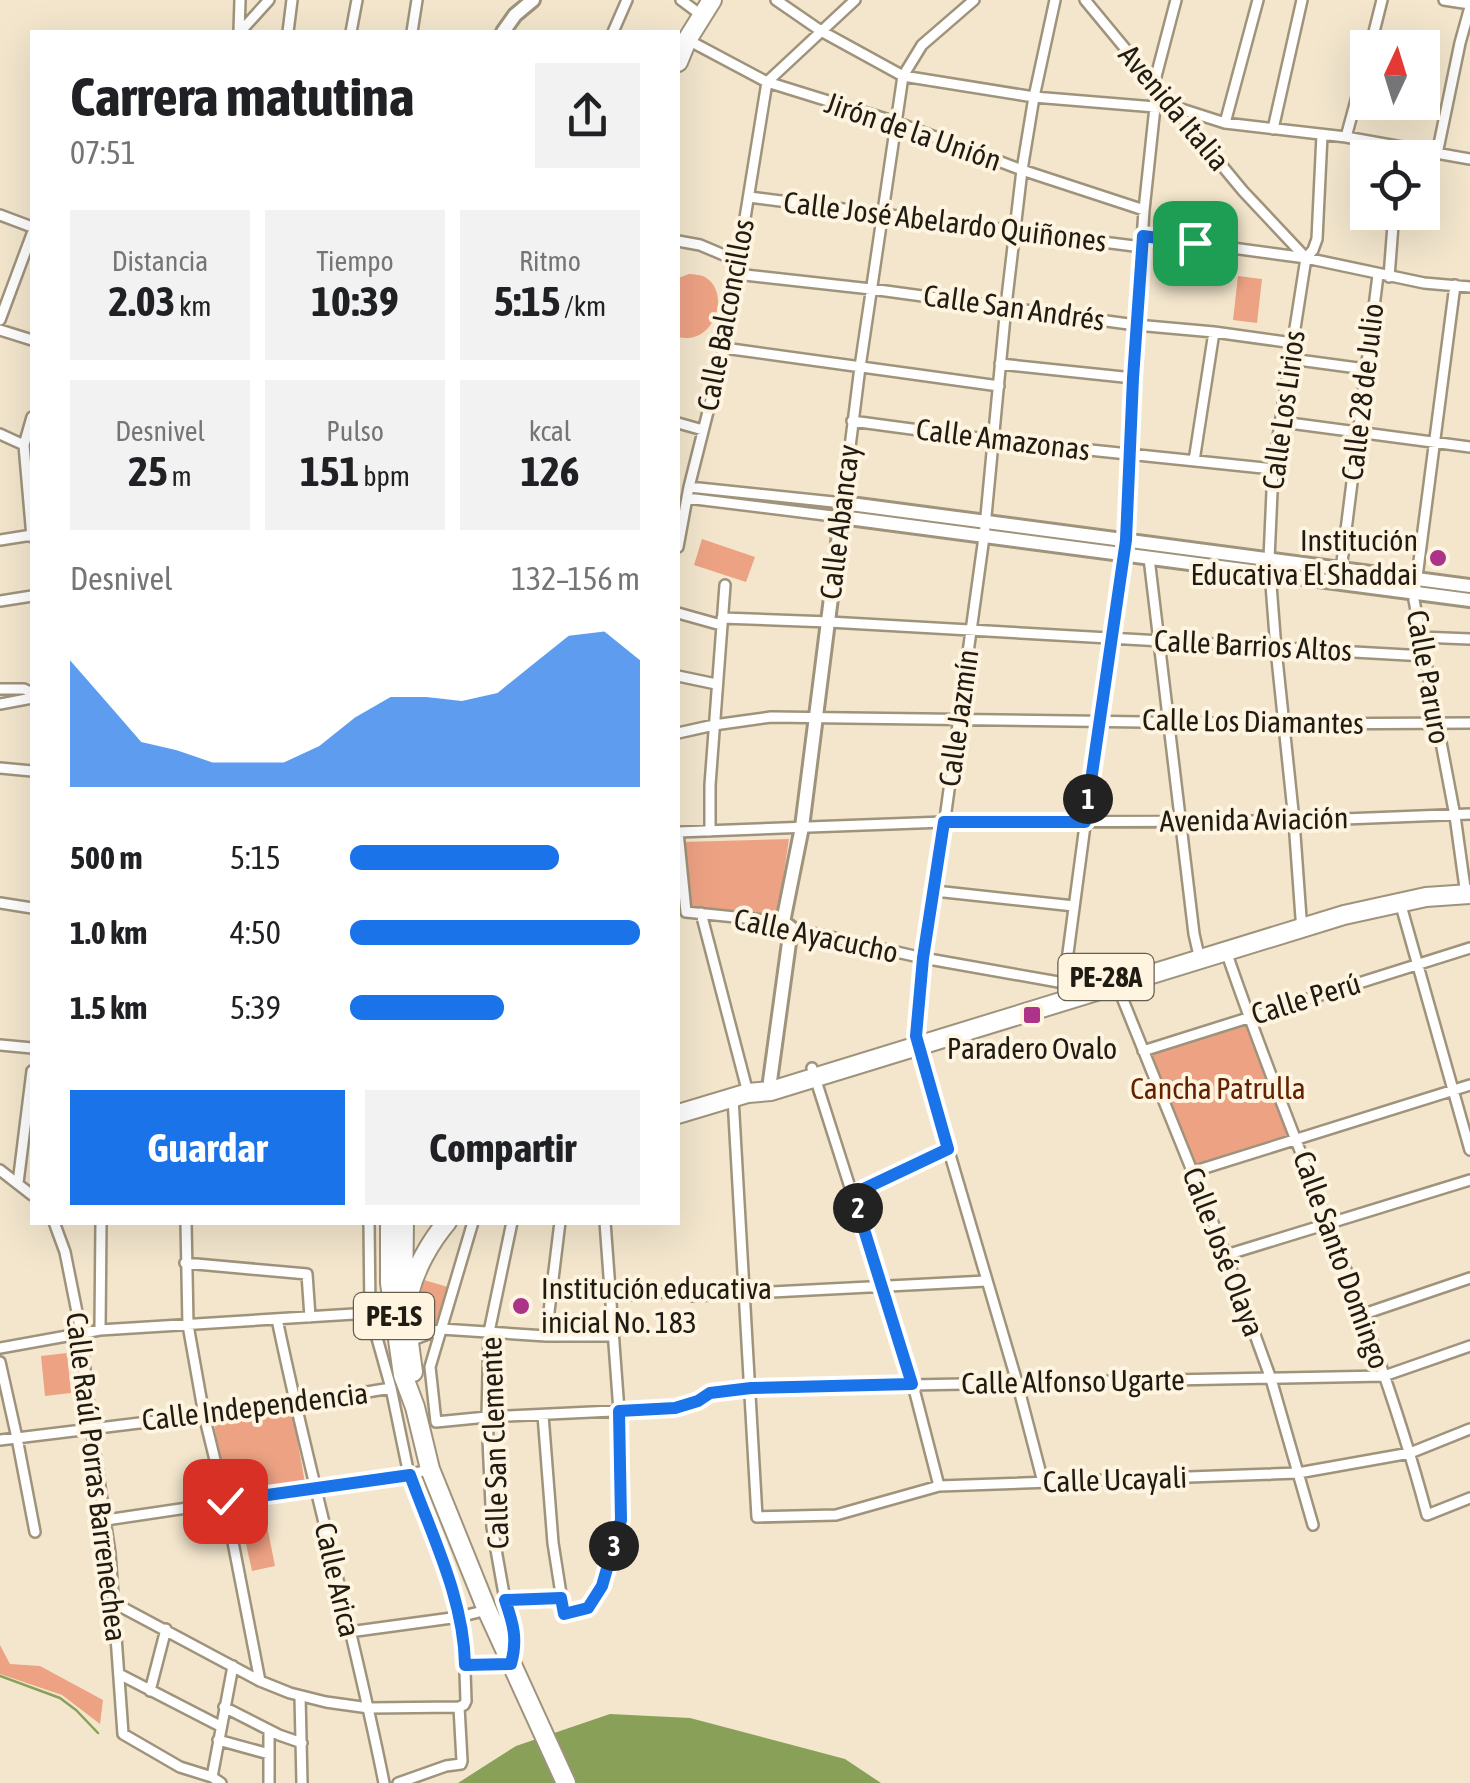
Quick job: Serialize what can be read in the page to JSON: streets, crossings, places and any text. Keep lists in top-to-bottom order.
{
  "streets": {
    "highway": ["PE-28A", "PE-1S"],
    "street": [
      "Avenida Italia",
      "Jirón de la Unión",
      "Calle José Abelardo Quiñones",
      "Calle San Andrés",
      "Calle Balconcillos",
      "Calle 28 de Julio",
      "Calle Los Lirios",
      "Calle Amazonas",
      "Calle Abancay",
      "Calle Barrios Altos",
      "Calle Paruro",
      "Calle Jazmín",
      "Calle Los Diamantes",
      "Avenida Aviación",
      "Calle Ayacucho",
      "Calle Perú",
      "Calle José Olaya",
      "Calle Santo Domingo",
      "Calle Alfonso Ugarte",
      "Calle Independencia",
      "Calle San Clemente",
      "Calle Raúl Porras Barrenechea",
      "Calle Ucayali",
      "Calle Arica"
    ]
  },
  "crossings": [
    ["Avenida Italia", "Calle Los Lirios"],
    ["Jirón de la Unión", "Calle Balconcillos"],
    ["Jirón de la Unión", "Calle Abancay"],
    ["Jirón de la Unión", "Calle Jazmín"],
    ["Calle José Abelardo Quiñones", "Calle Balconcillos"],
    ["Calle José Abelardo Quiñones", "Calle Abancay"],
    ["Calle José Abelardo Quiñones", "Calle Jazmín"],
    ["Calle San Andrés", "Calle Balconcillos"],
    ["Calle San Andrés", "Calle Los Lirios"],
    ["Calle San Andrés", "Calle Abancay"],
    ["Calle San Andrés", "Calle Jazmín"],
    ["Calle Los Lirios", "Calle Amazonas"],
    ["Calle Los Lirios", "Calle Barrios Altos"],
    ["Calle Los Lirios", "Calle Los Diamantes"],
    ["Calle Los Lirios", "Avenida Aviación"],
    ["Calle Los Lirios", "PE-28A"],
    ["Calle Amazonas", "Calle Abancay"],
    ["Calle Amazonas", "Calle Jazmín"],
    ["Calle Abancay", "Calle Barrios Altos"],
    ["Calle Abancay", "Calle Los Diamantes"],
    ["Calle Abancay", "Avenida Aviación"],
    ["Calle Abancay", "Calle Ayacucho"],
    ["Calle Abancay", "PE-28A"],
    ["Calle Barrios Altos", "Calle Paruro"],
    ["Calle Barrios Altos", "Calle Jazmín"],
    ["Calle Paruro", "Calle Los Diamantes"],
    ["Calle Paruro", "Avenida Aviación"],
    ["Calle Paruro", "PE-28A"],
    ["Calle Jazmín", "Calle Los Diamantes"],
    ["Calle Jazmín", "Avenida Aviación"],
    ["Calle Jazmín", "Calle Ayacucho"],
    ["Calle Jazmín", "PE-28A"],
    ["Calle Jazmín", "Calle Alfonso Ugarte"],
    ["Calle Jazmín", "Calle Ucayali"],
    ["Calle Ayacucho", "PE-28A"],
    ["PE-28A", "Calle José Olaya"],
    ["PE-28A", "Calle Santo Domingo"],
    ["Calle Perú", "Calle José Olaya"],
    ["Calle Perú", "Calle Santo Domingo"],
    ["Calle José Olaya", "Calle Alfonso Ugarte"],
    ["Calle José Olaya", "Calle Ucayali"],
    ["Calle Santo Domingo", "Calle Alfonso Ugarte"],
    ["Calle Santo Domingo", "Calle Ucayali"],
    ["PE-1S", "Calle San Clemente"],
    ["Calle Alfonso Ugarte", "Calle San Clemente"],
    ["Calle Alfonso Ugarte", "Calle Ucayali"],
    ["Calle Independencia", "Calle Raúl Porras Barrenechea"],
    ["Calle Independencia", "Calle Arica"]
  ],
  "parks": ["Cancha Patrulla"],
  "places": {
    "other": ["Institución Educativa El Shaddai", "Institución educativa inicial No. 183"],
    "transit": ["Paradero Ovalo"]
  },
  "north": "top",
  "page": {
    "heading": ["Carrera matutina", "07:51"],
    "stats": [
      ["Distancia", "2.03 km"],
      ["Tiempo", "10:39"],
      ["Ritmo", "5:15 /km"],
      ["Desnivel", "25 m"],
      ["Pulso", "151 bpm"],
      ["kcal", "126"]
    ],
    "chart": ["Desnivel", "132–156 m"],
    "pins": ["1", "2", "3"],
    "list": [
      {
        "name": "500 m",
        "note": "5:15"
      },
      {
        "name": "1.0 km",
        "note": "4:50"
      },
      {
        "name": "1.5 km",
        "note": "5:39"
      }
    ],
    "buttons": ["Guardar", "Compartir"]
  }
}
